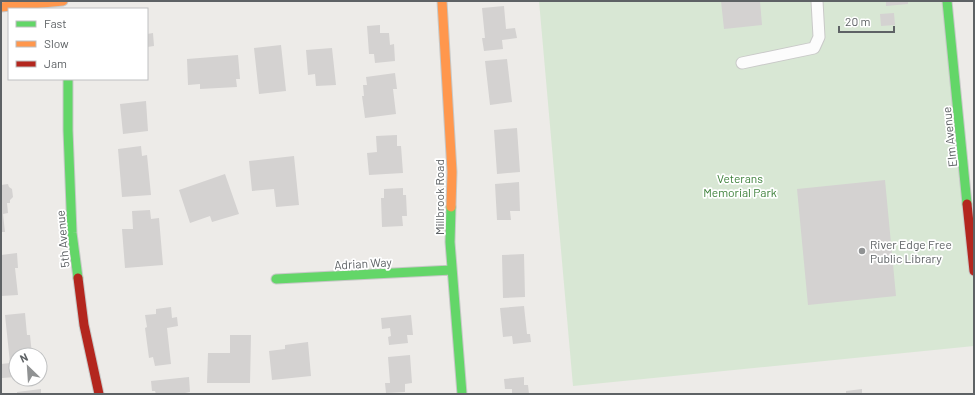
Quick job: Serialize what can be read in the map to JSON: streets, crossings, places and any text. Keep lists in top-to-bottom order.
{
  "streets": {
    "street": [
      "Elm Avenue",
      "Millbrook Road",
      "5th Avenue",
      "Adrian Way"
    ]
  },
  "crossings": [
    ["Millbrook Road", "Adrian Way"]
  ],
  "parks": ["Veterans Memorial Park"],
  "places": ["River Edge Free Public Library"],
  "legend": ["Fast", "Slow", "Jam"],
  "scale_bar": "20 m",
  "north": "top left"
}
